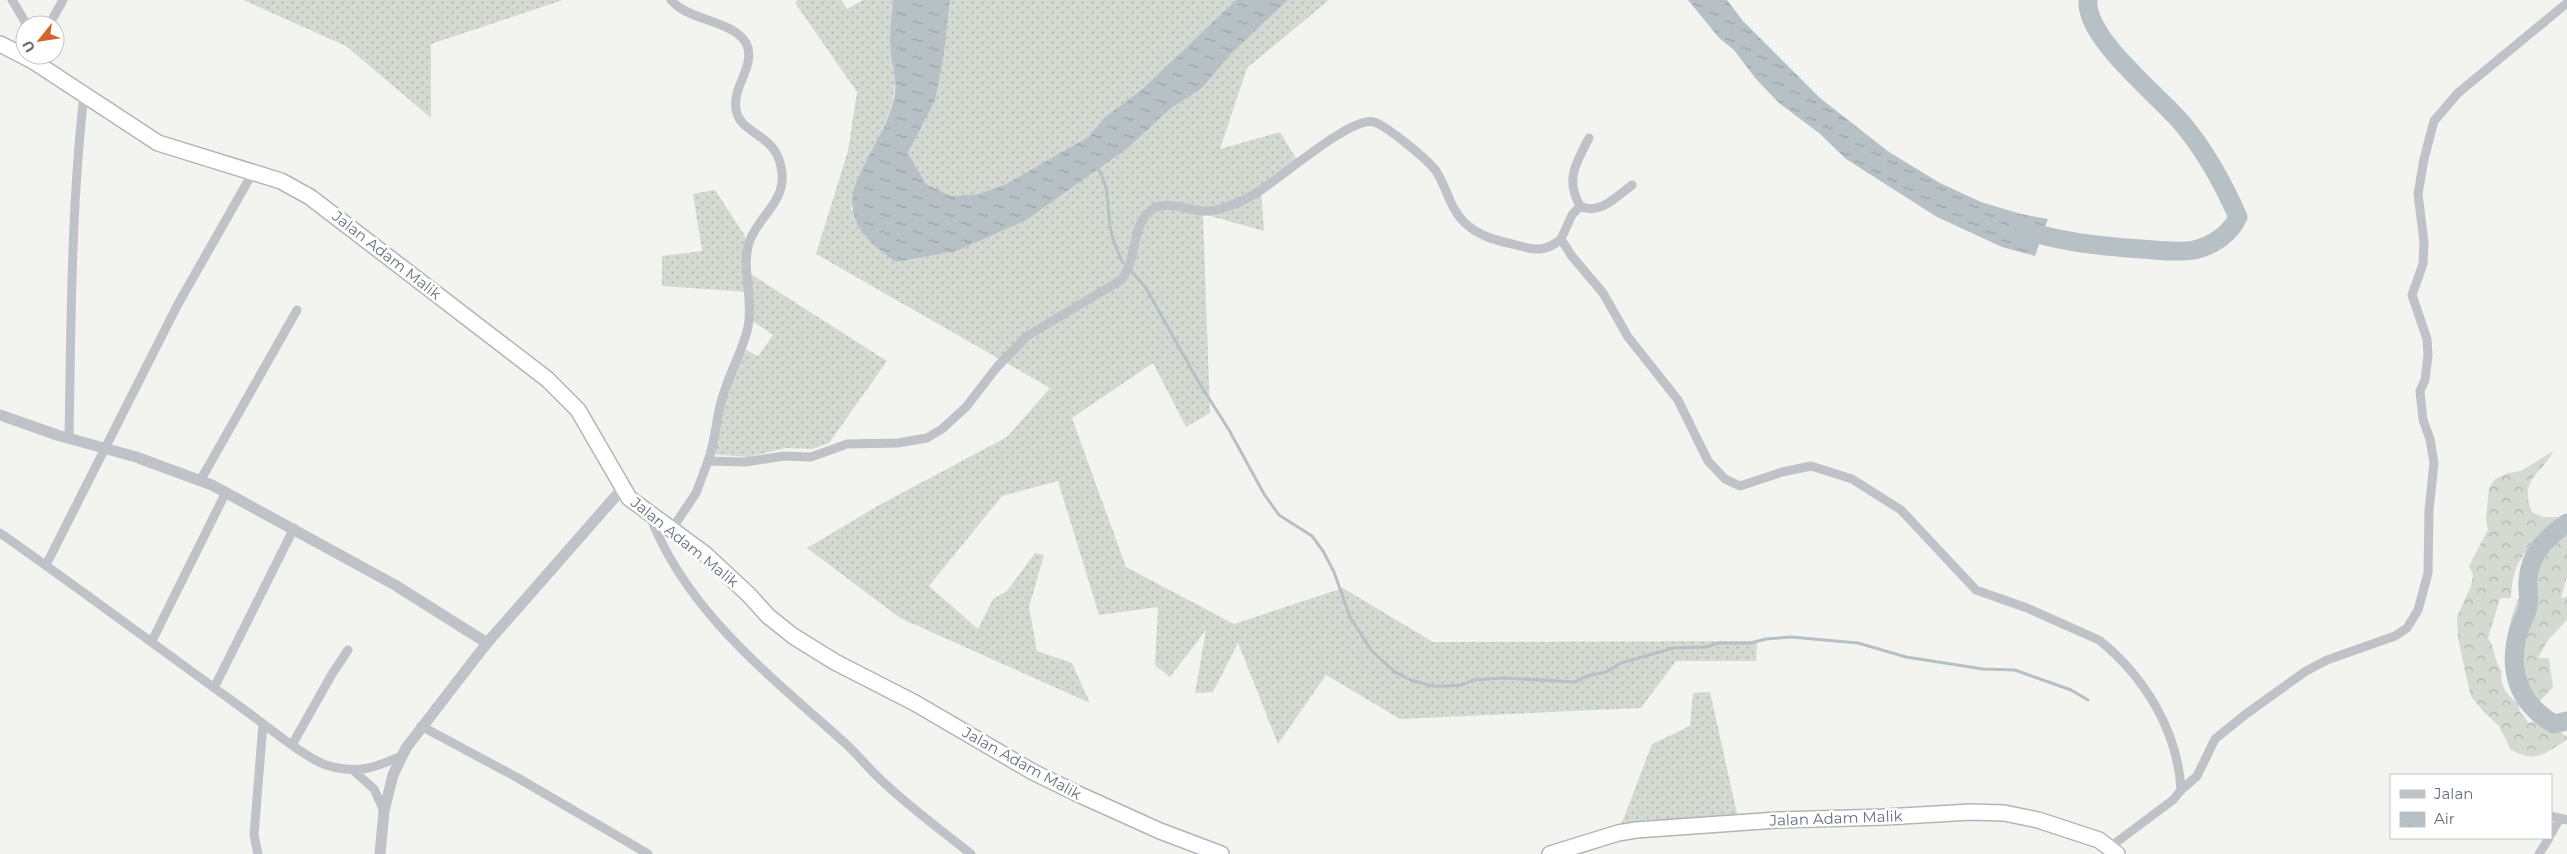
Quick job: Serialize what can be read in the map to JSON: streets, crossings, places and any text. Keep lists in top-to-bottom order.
{
  "streets": {
    "highway": ["Jalan Adam Malik"]
  },
  "legend": ["Jalan", "Air"],
  "north": "bottom left"
}
